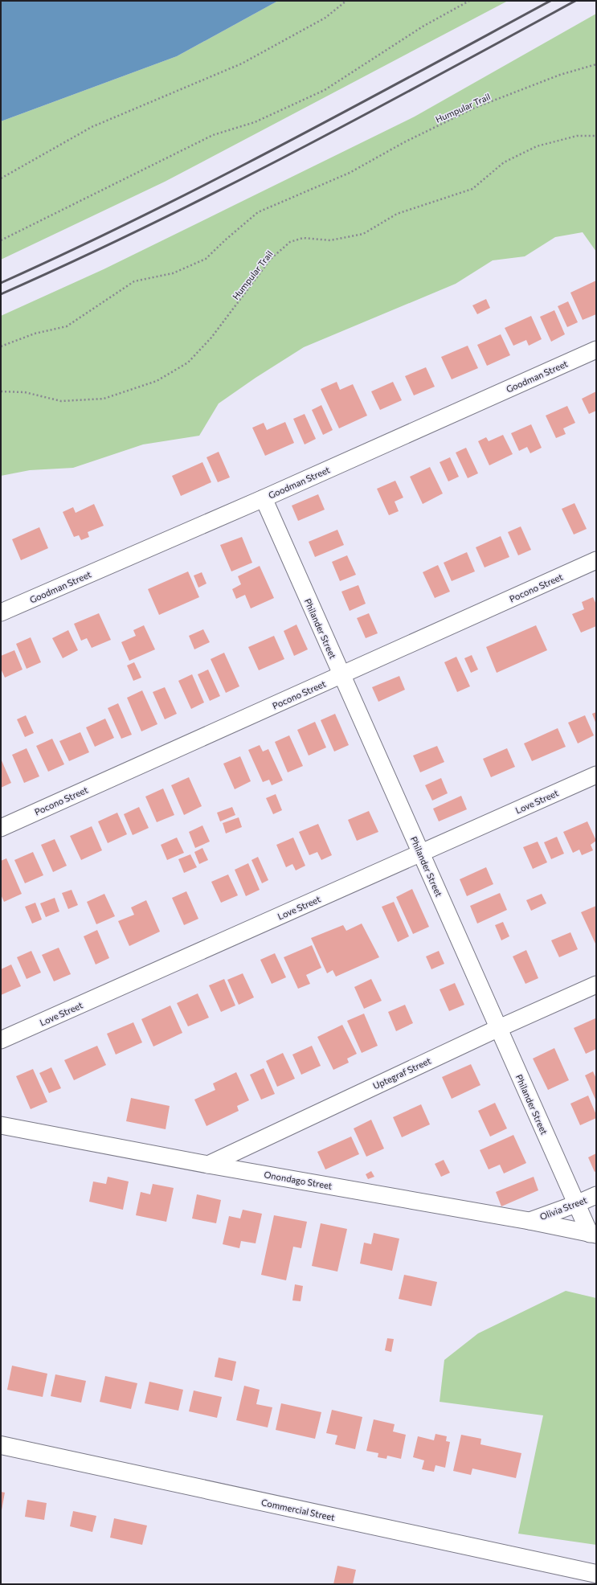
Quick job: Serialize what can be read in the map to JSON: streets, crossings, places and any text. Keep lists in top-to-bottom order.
{
  "streets": {
    "main road": ["Commercial Street"],
    "street": [
      "Goodman Street",
      "Pocono Street",
      "Philander Street",
      "Love Street",
      "Uptegraf Street",
      "Onondago Street",
      "Olivia Street"
    ],
    "path": ["Humpular Trail"]
  },
  "crossings": [
    ["Goodman Street", "Philander Street"],
    ["Pocono Street", "Philander Street"],
    ["Philander Street", "Love Street"],
    ["Philander Street", "Uptegraf Street"],
    ["Philander Street", "Onondago Street"],
    ["Philander Street", "Olivia Street"],
    ["Uptegraf Street", "Onondago Street"],
    ["Onondago Street", "Olivia Street"]
  ]
}
